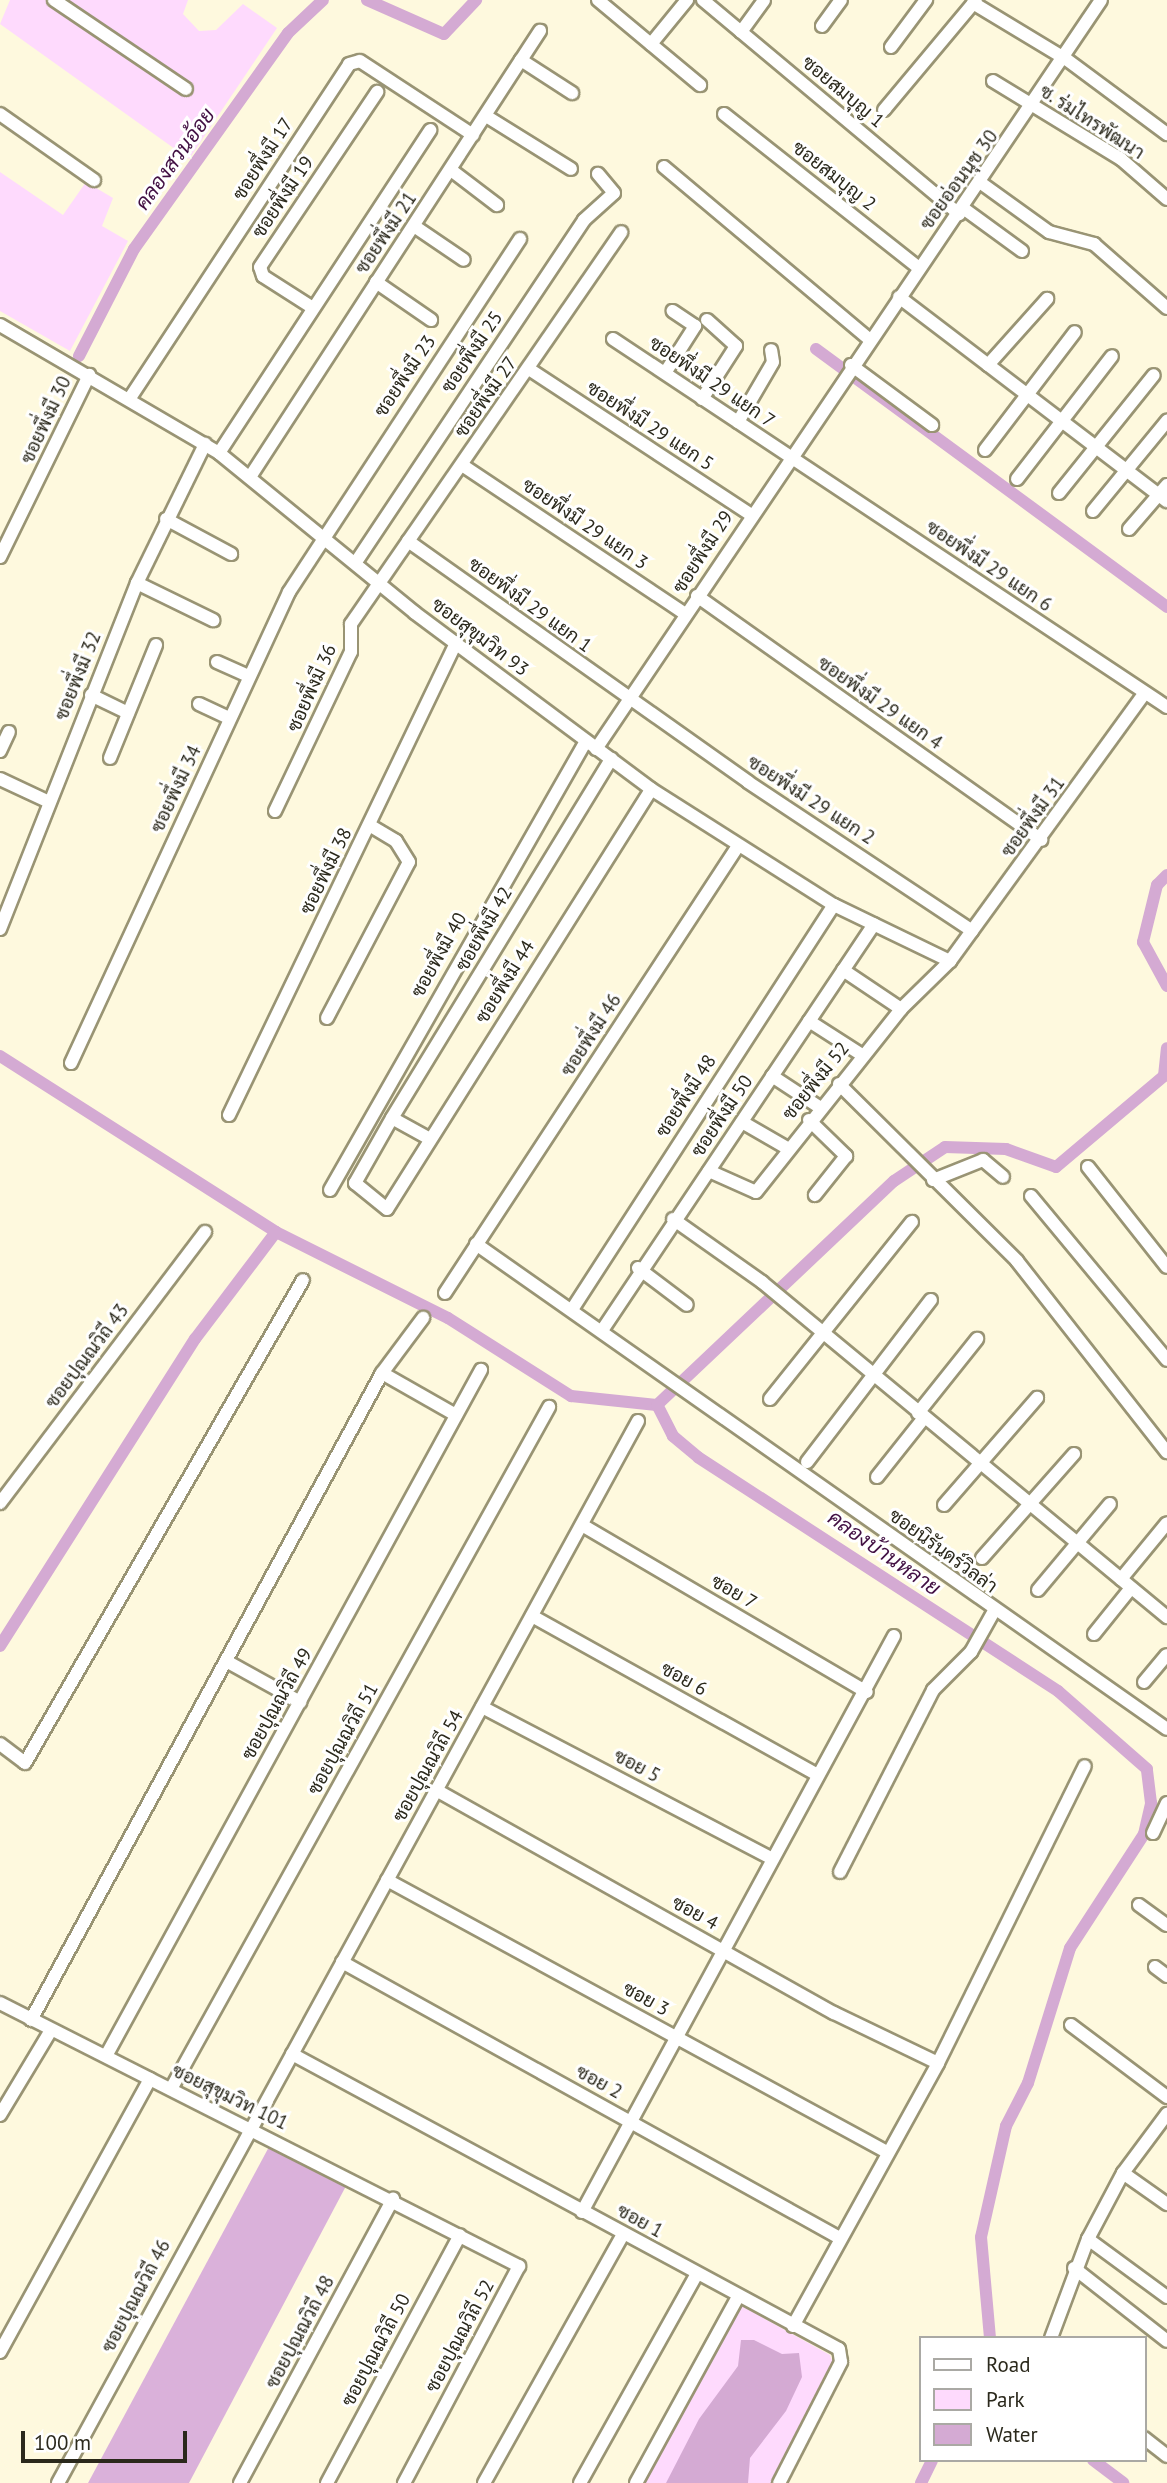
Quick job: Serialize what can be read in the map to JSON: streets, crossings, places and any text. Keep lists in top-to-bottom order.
{
  "streets": {
    "street": [
      "ซอยสมบุญ 1",
      "ซ. ร่มไทรพัฒนา",
      "ซอยพึ่งมี 17",
      "ซอยสมบุญ 2",
      "ซอยอ่อนนุช 30",
      "ซอยพึ่งมี 19",
      "ซอยพึ่งมี 21",
      "ซอยพึ่งมี 25",
      "ซอยพึ่งมี 23",
      "ซอยพึ่งมี 29 แยก 7",
      "ซอยพึ่งมี 27",
      "ซอยพึ่งมี 30",
      "ซอยพึ่งมี 29 แยก 5",
      "ซอยพึ่งมี 29 แยก 3",
      "ซอยพึ่งมี 29",
      "ซอยพึ่งมี 29 แยก 6",
      "ซอยพึ่งมี 29 แยก 1",
      "ซอยสุขุมวิท 93",
      "ซอยพึ่งมี 32",
      "ซอยพึ่งมี 36",
      "ซอยพึ่งมี 29 แยก 4",
      "ซอยพึ่งมี 34",
      "ซอยพึ่งมี 29 แยก 2",
      "ซอยพึ่งมี 31",
      "ซอยพึ่งมี 38",
      "ซอยพึ่งมี 42",
      "ซอยพึ่งมี 40",
      "ซอยพึ่งมี 44",
      "ซอยพึ่งมี 46",
      "ซอยพึ่งมี 52",
      "ซอยพึ่งมี 48",
      "ซอยพึ่งมี 50",
      "ซอยปุณณวิถี 43",
      "ซอยนิรันดร์วิลล่า",
      "ซอย 7",
      "ซอย 6",
      "ซอยปุณณวิถี 49",
      "ซอยปุณณวิถี 51",
      "ซอยปุณณวิถี 54",
      "ซอย 5",
      "ซอย 4",
      "ซอย 3",
      "ซอย 2",
      "ซอยสุขุมวิท 101",
      "ซอย 1",
      "ซอยปุณณวิถี 46",
      "ซอยปุณณวิถี 48",
      "ซอยปุณณวิถี 52",
      "ซอยปุณณวิถี 50"
    ]
  },
  "crossings": [
    ["ซอยสมบุญ 1", "ซอยอ่อนนุช 30"],
    ["ซ. ร่มไทรพัฒนา", "ซอยอ่อนนุช 30"],
    ["ซอยพึ่งมี 17", "ซอยพึ่งมี 21"],
    ["ซอยพึ่งมี 17", "ซอยสุขุมวิท 93"],
    ["ซอยสมบุญ 2", "ซอยอ่อนนุช 30"],
    ["ซอยอ่อนนุช 30", "ซอยพึ่งมี 29"],
    ["ซอยพึ่งมี 21", "ซอยสุขุมวิท 93"],
    ["ซอยพึ่งมี 25", "ซอยสุขุมวิท 93"],
    ["ซอยพึ่งมี 23", "ซอยสุขุมวิท 93"],
    ["ซอยพึ่งมี 23", "ซอยพึ่งมี 34"],
    ["ซอยพึ่งมี 29 แยก 7", "ซอยพึ่งมี 29"],
    ["ซอยพึ่งมี 29 แยก 7", "ซอยพึ่งมี 29 แยก 6"],
    ["ซอยพึ่งมี 27", "ซอยพึ่งมี 29 แยก 5"],
    ["ซอยพึ่งมี 27", "ซอยพึ่งมี 29 แยก 3"],
    ["ซอยพึ่งมี 27", "ซอยพึ่งมี 29 แยก 1"],
    ["ซอยพึ่งมี 27", "ซอยสุขุมวิท 93"],
    ["ซอยพึ่งมี 27", "ซอยพึ่งมี 36"],
    ["ซอยพึ่งมี 30", "ซอยสุขุมวิท 93"],
    ["ซอยพึ่งมี 29 แยก 5", "ซอยพึ่งมี 29"],
    ["ซอยพึ่งมี 29 แยก 3", "ซอยพึ่งมี 29"],
    ["ซอยพึ่งมี 29", "ซอยพึ่งมี 29 แยก 6"],
    ["ซอยพึ่งมี 29", "ซอยพึ่งมี 29 แยก 1"],
    ["ซอยพึ่งมี 29", "ซอยสุขุมวิท 93"],
    ["ซอยพึ่งมี 29", "ซอยพึ่งมี 29 แยก 4"],
    ["ซอยพึ่งมี 29", "ซอยพึ่งมี 29 แยก 2"],
    ["ซอยพึ่งมี 29", "ซอยพึ่งมี 40"],
    ["ซอยพึ่งมี 29 แยก 6", "ซอยพึ่งมี 31"],
    ["ซอยพึ่งมี 29 แยก 1", "ซอยพึ่งมี 29 แยก 2"],
    ["ซอยสุขุมวิท 93", "ซอยพึ่งมี 32"],
    ["ซอยสุขุมวิท 93", "ซอยพึ่งมี 36"],
    ["ซอยสุขุมวิท 93", "ซอยพึ่งมี 34"],
    ["ซอยสุขุมวิท 93", "ซอยพึ่งมี 31"],
    ["ซอยสุขุมวิท 93", "ซอยพึ่งมี 38"],
    ["ซอยสุขุมวิท 93", "ซอยพึ่งมี 42"],
    ["ซอยสุขุมวิท 93", "ซอยพึ่งมี 40"],
    ["ซอยสุขุมวิท 93", "ซอยพึ่งมี 44"],
    ["ซอยสุขุมวิท 93", "ซอยพึ่งมี 46"],
    ["ซอยสุขุมวิท 93", "ซอยพึ่งมี 52"],
    ["ซอยสุขุมวิท 93", "ซอยพึ่งมี 48"],
    ["ซอยสุขุมวิท 93", "ซอยพึ่งมี 50"],
    ["ซอยพึ่งมี 29 แยก 4", "ซอยพึ่งมี 31"],
    ["ซอยพึ่งมี 29 แยก 2", "ซอยพึ่งมี 31"],
    ["ซอยพึ่งมี 31", "ซอยพึ่งมี 52"],
    ["ซอยพึ่งมี 42", "ซอยพึ่งมี 44"],
    ["ซอยพึ่งมี 46", "ซอยนิรันดร์วิลล่า"],
    ["ซอยพึ่งมี 52", "ซอยพึ่งมี 50"],
    ["ซอยพึ่งมี 48", "ซอยนิรันดร์วิลล่า"],
    ["ซอยพึ่งมี 50", "ซอยนิรันดร์วิลล่า"],
    ["ซอย 7", "ซอยปุณณวิถี 54"],
    ["ซอย 6", "ซอยปุณณวิถี 54"],
    ["ซอยปุณณวิถี 51", "ซอยสุขุมวิท 101"],
    ["ซอยปุณณวิถี 54", "ซอย 5"],
    ["ซอยปุณณวิถี 54", "ซอย 4"],
    ["ซอยปุณณวิถี 54", "ซอย 3"],
    ["ซอยปุณณวิถี 54", "ซอย 2"],
    ["ซอยปุณณวิถี 54", "ซอยสุขุมวิท 101"],
    ["ซอยปุณณวิถี 54", "ซอย 1"],
    ["ซอยปุณณวิถี 54", "ซอยปุณณวิถี 46"],
    ["ซอยสุขุมวิท 101", "ซอยปุณณวิถี 46"],
    ["ซอยสุขุมวิท 101", "ซอยปุณณวิถี 48"],
    ["ซอยสุขุมวิท 101", "ซอยปุณณวิถี 52"],
    ["ซอยสุขุมวิท 101", "ซอยปุณณวิถี 50"],
    ["ซอยปุณณวิถี 52", "ซอยปุณณวิถี 50"]
  ],
  "water": ["คลองสวนอ้อย", "คลองบ้านหลาย"],
  "legend": ["Road", "Park", "Water"],
  "scale_bar": "100 m"
}
